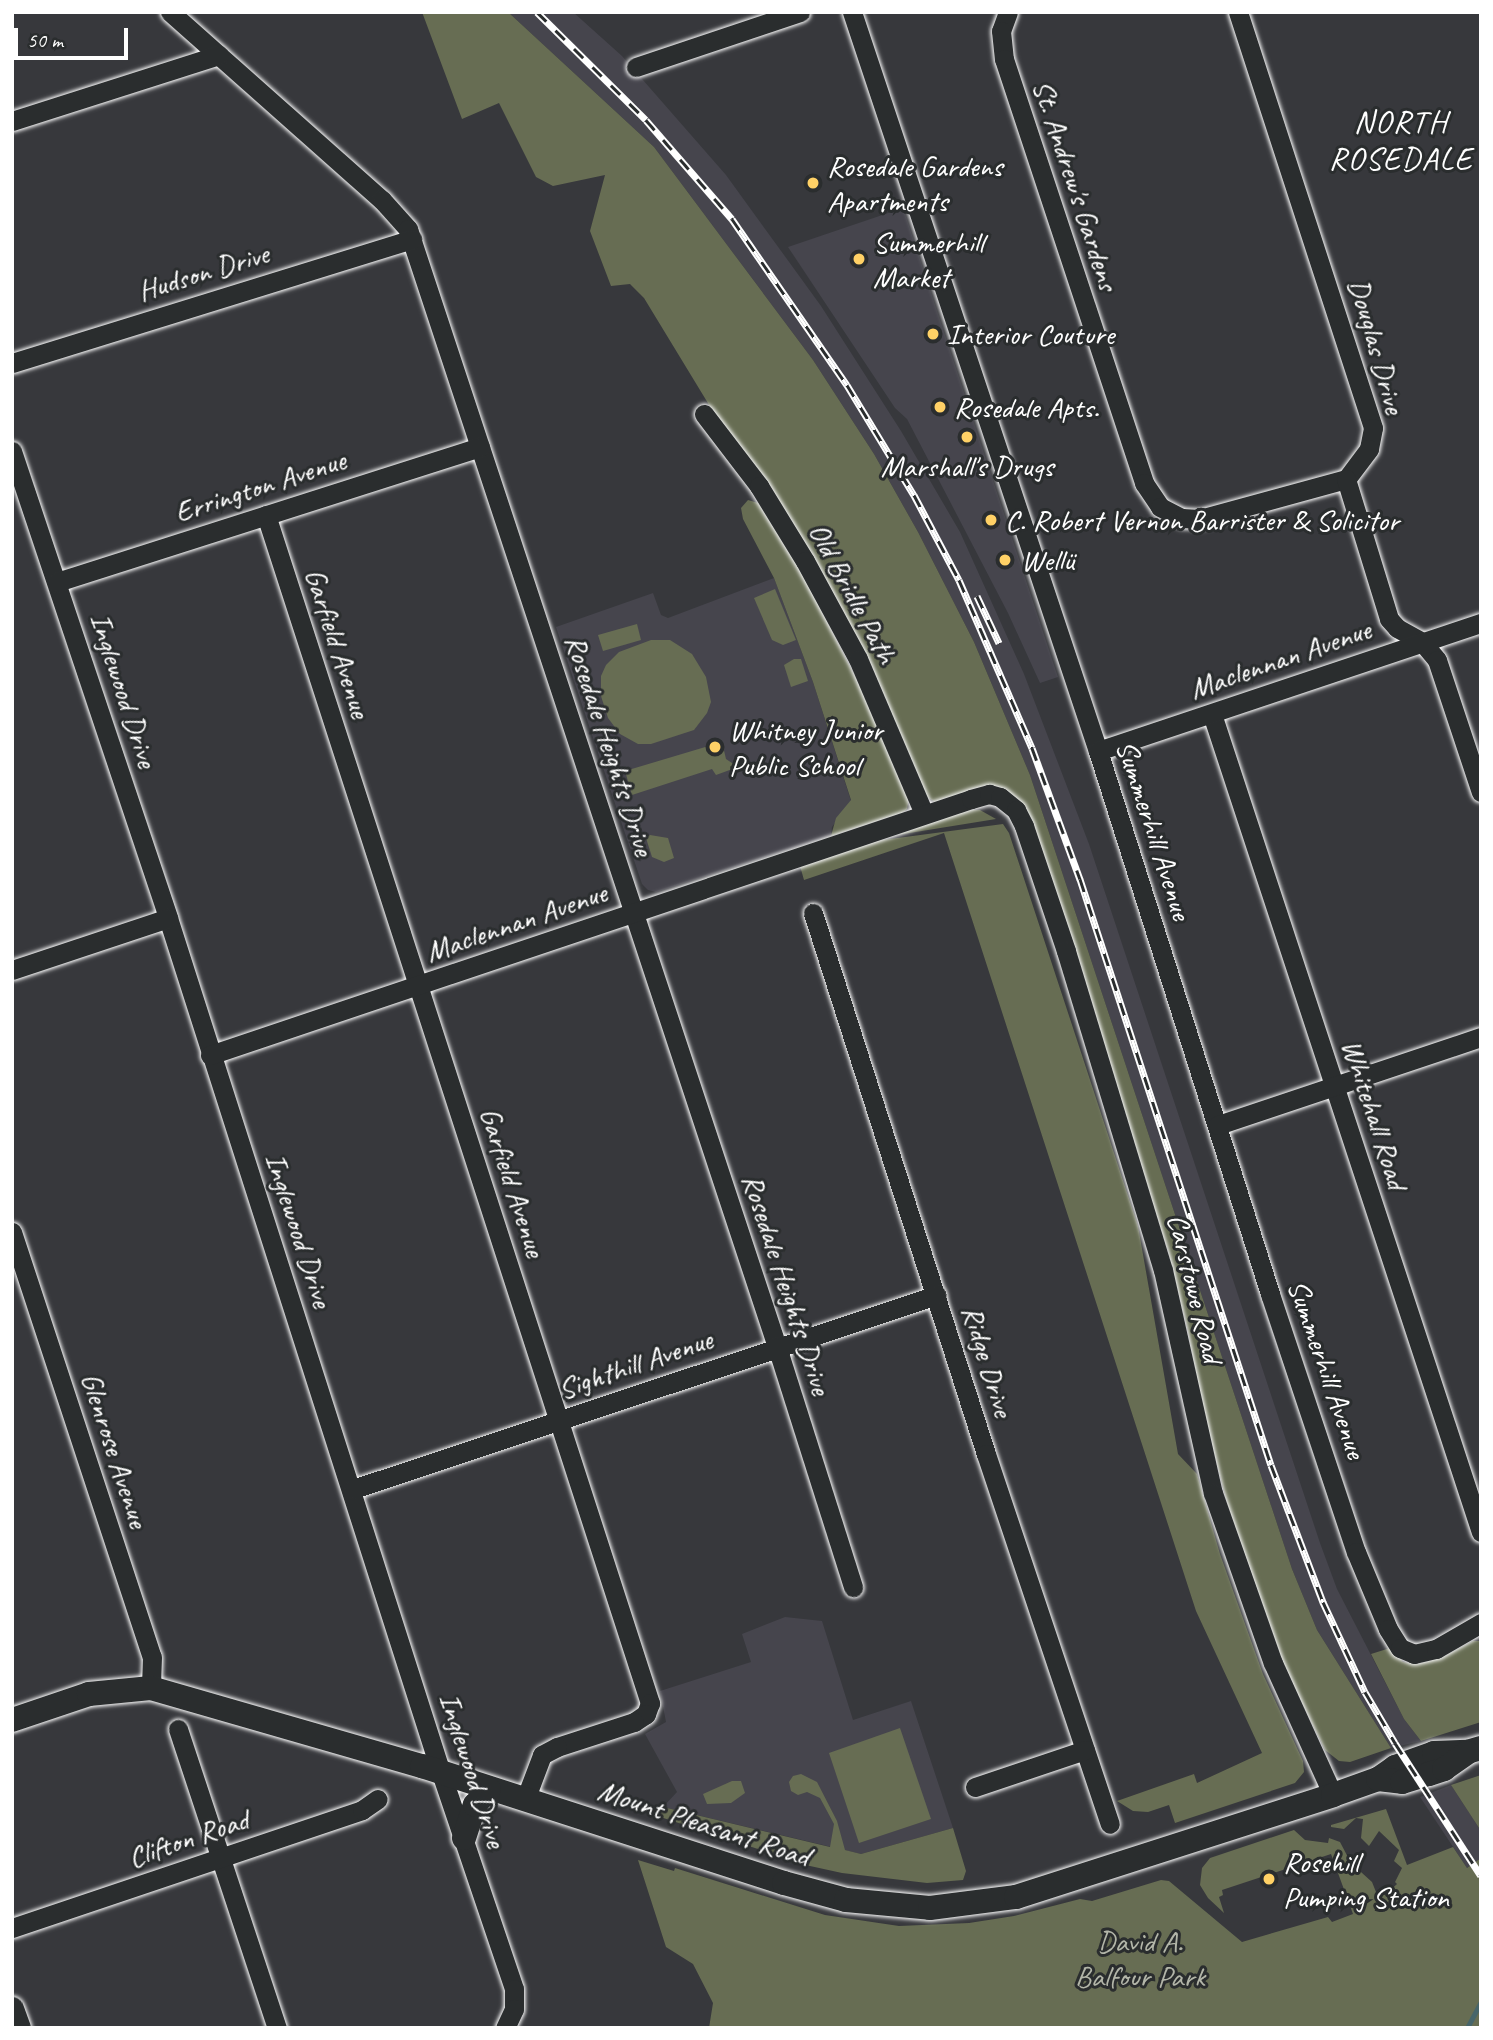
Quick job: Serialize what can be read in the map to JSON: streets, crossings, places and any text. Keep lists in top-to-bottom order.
{
  "streets": {
    "main road": ["Mount Pleasant Road"],
    "street": [
      "St. Andrew's Gardens",
      "Hudson Drive",
      "Douglas Drive",
      "Errington Avenue",
      "Old Bridle Path",
      "Garfield Avenue",
      "Maclennan Avenue",
      "Inglewood Drive",
      "Rosedale Heights Drive",
      "Summerhill Avenue",
      "Whitehall Road",
      "Carstowe Road",
      "Ridge Drive",
      "Sighthill Avenue",
      "Glenrose Avenue",
      "Clifton Road"
    ]
  },
  "crossings": [
    ["St. Andrew's Gardens", "Douglas Drive"],
    ["Hudson Drive", "Rosedale Heights Drive"],
    ["Errington Avenue", "Garfield Avenue"],
    ["Errington Avenue", "Inglewood Drive"],
    ["Errington Avenue", "Rosedale Heights Drive"],
    ["Old Bridle Path", "Maclennan Avenue"],
    ["Garfield Avenue", "Maclennan Avenue"],
    ["Garfield Avenue", "Sighthill Avenue"],
    ["Garfield Avenue", "Mount Pleasant Road"],
    ["Maclennan Avenue", "Inglewood Drive"],
    ["Maclennan Avenue", "Rosedale Heights Drive"],
    ["Maclennan Avenue", "Summerhill Avenue"],
    ["Maclennan Avenue", "Whitehall Road"],
    ["Maclennan Avenue", "Carstowe Road"],
    ["Inglewood Drive", "Sighthill Avenue"],
    ["Inglewood Drive", "Mount Pleasant Road"],
    ["Rosedale Heights Drive", "Sighthill Avenue"],
    ["Carstowe Road", "Mount Pleasant Road"],
    ["Ridge Drive", "Sighthill Avenue"],
    ["Glenrose Avenue", "Mount Pleasant Road"]
  ],
  "districts": ["NORTH ROSEDALE"],
  "parks": ["David A. Balfour Park"],
  "places": [
    "Rosedale Gardens Apartments",
    "Summerhill Market",
    "Interior Couture",
    "Rosedale Apts.",
    "Marshall's Drugs",
    "C. Robert Vernon Barrister & Solicitor",
    "Wellü",
    "Whitney Junior Public School",
    "Rosehill Pumping Station"
  ],
  "scale_bar": "50 m"
}
